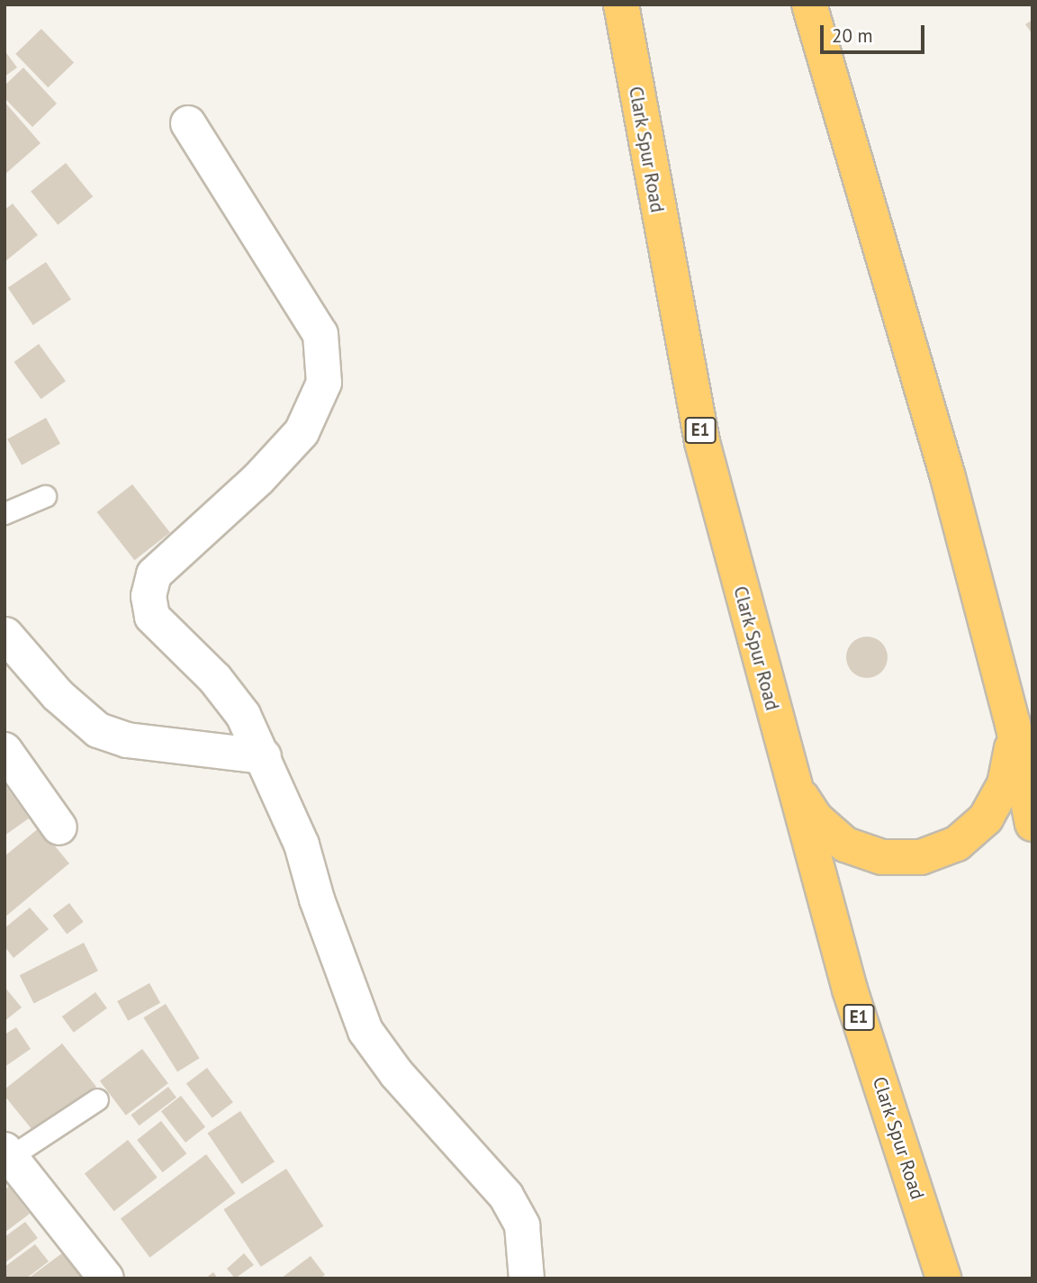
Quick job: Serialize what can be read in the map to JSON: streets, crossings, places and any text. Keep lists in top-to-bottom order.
{
  "streets": {
    "highway": ["Clark Spur Road", "E1"]
  },
  "scale_bar": "20 m"
}
